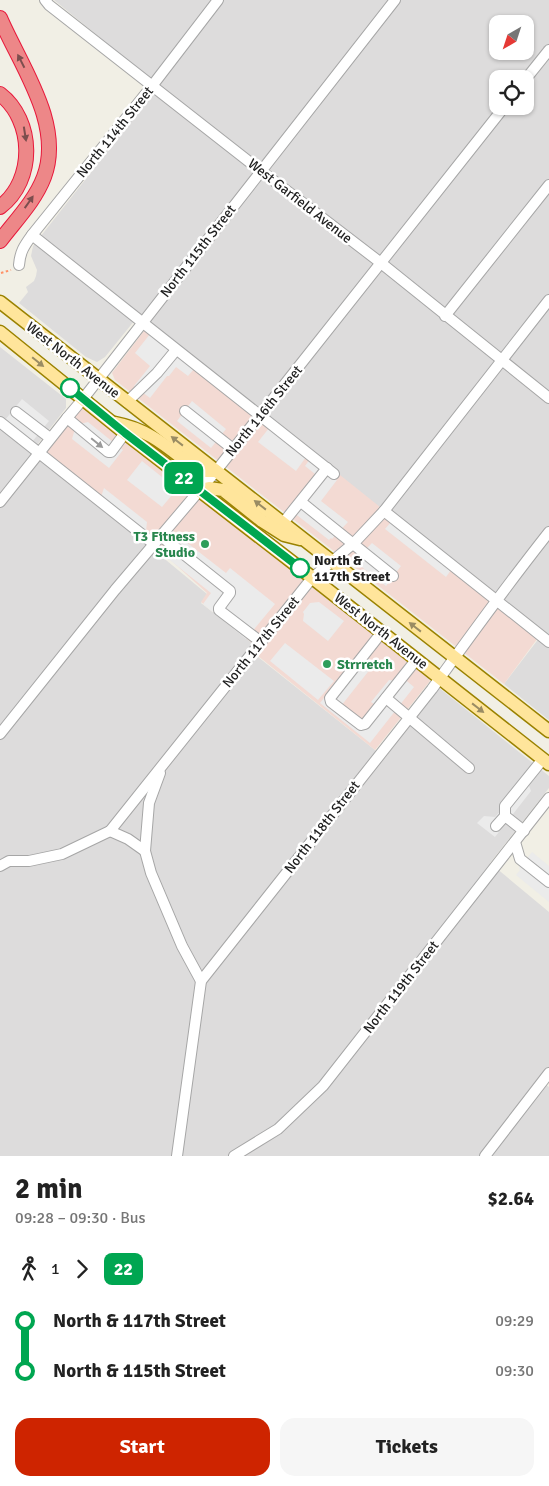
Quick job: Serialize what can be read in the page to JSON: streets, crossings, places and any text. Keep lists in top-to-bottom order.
{
  "streets": {
    "main road": ["West North Avenue"],
    "street": [
      "North 114th Street",
      "West Garfield Avenue",
      "North 115th Street",
      "North 116th Street",
      "North 117th Street",
      "North 118th Street",
      "North 119th Street"
    ]
  },
  "crossings": [
    ["North 114th Street", "West Garfield Avenue"],
    ["West Garfield Avenue", "North 115th Street"],
    ["West Garfield Avenue", "North 116th Street"],
    ["West Garfield Avenue", "North 117th Street"],
    ["North 115th Street", "West North Avenue"],
    ["West North Avenue", "North 116th Street"],
    ["West North Avenue", "North 117th Street"],
    ["West North Avenue", "North 118th Street"]
  ],
  "places": ["T3 Fitness Studio", "North & 117th Street", "Strrretch"],
  "lines": ["bus line 22"],
  "north": "bottom left",
  "page": {
    "on_map": "22",
    "heading": ["2 min", "09:28 – 09:30 · Bus", "$2.64"],
    "legs": ["1", "22"],
    "list": [
      {
        "name": "North & 117th Street",
        "value": "09:29"
      },
      {
        "name": "North & 115th Street",
        "value": "09:30"
      }
    ],
    "buttons": ["Start", "Tickets"]
  }
}
